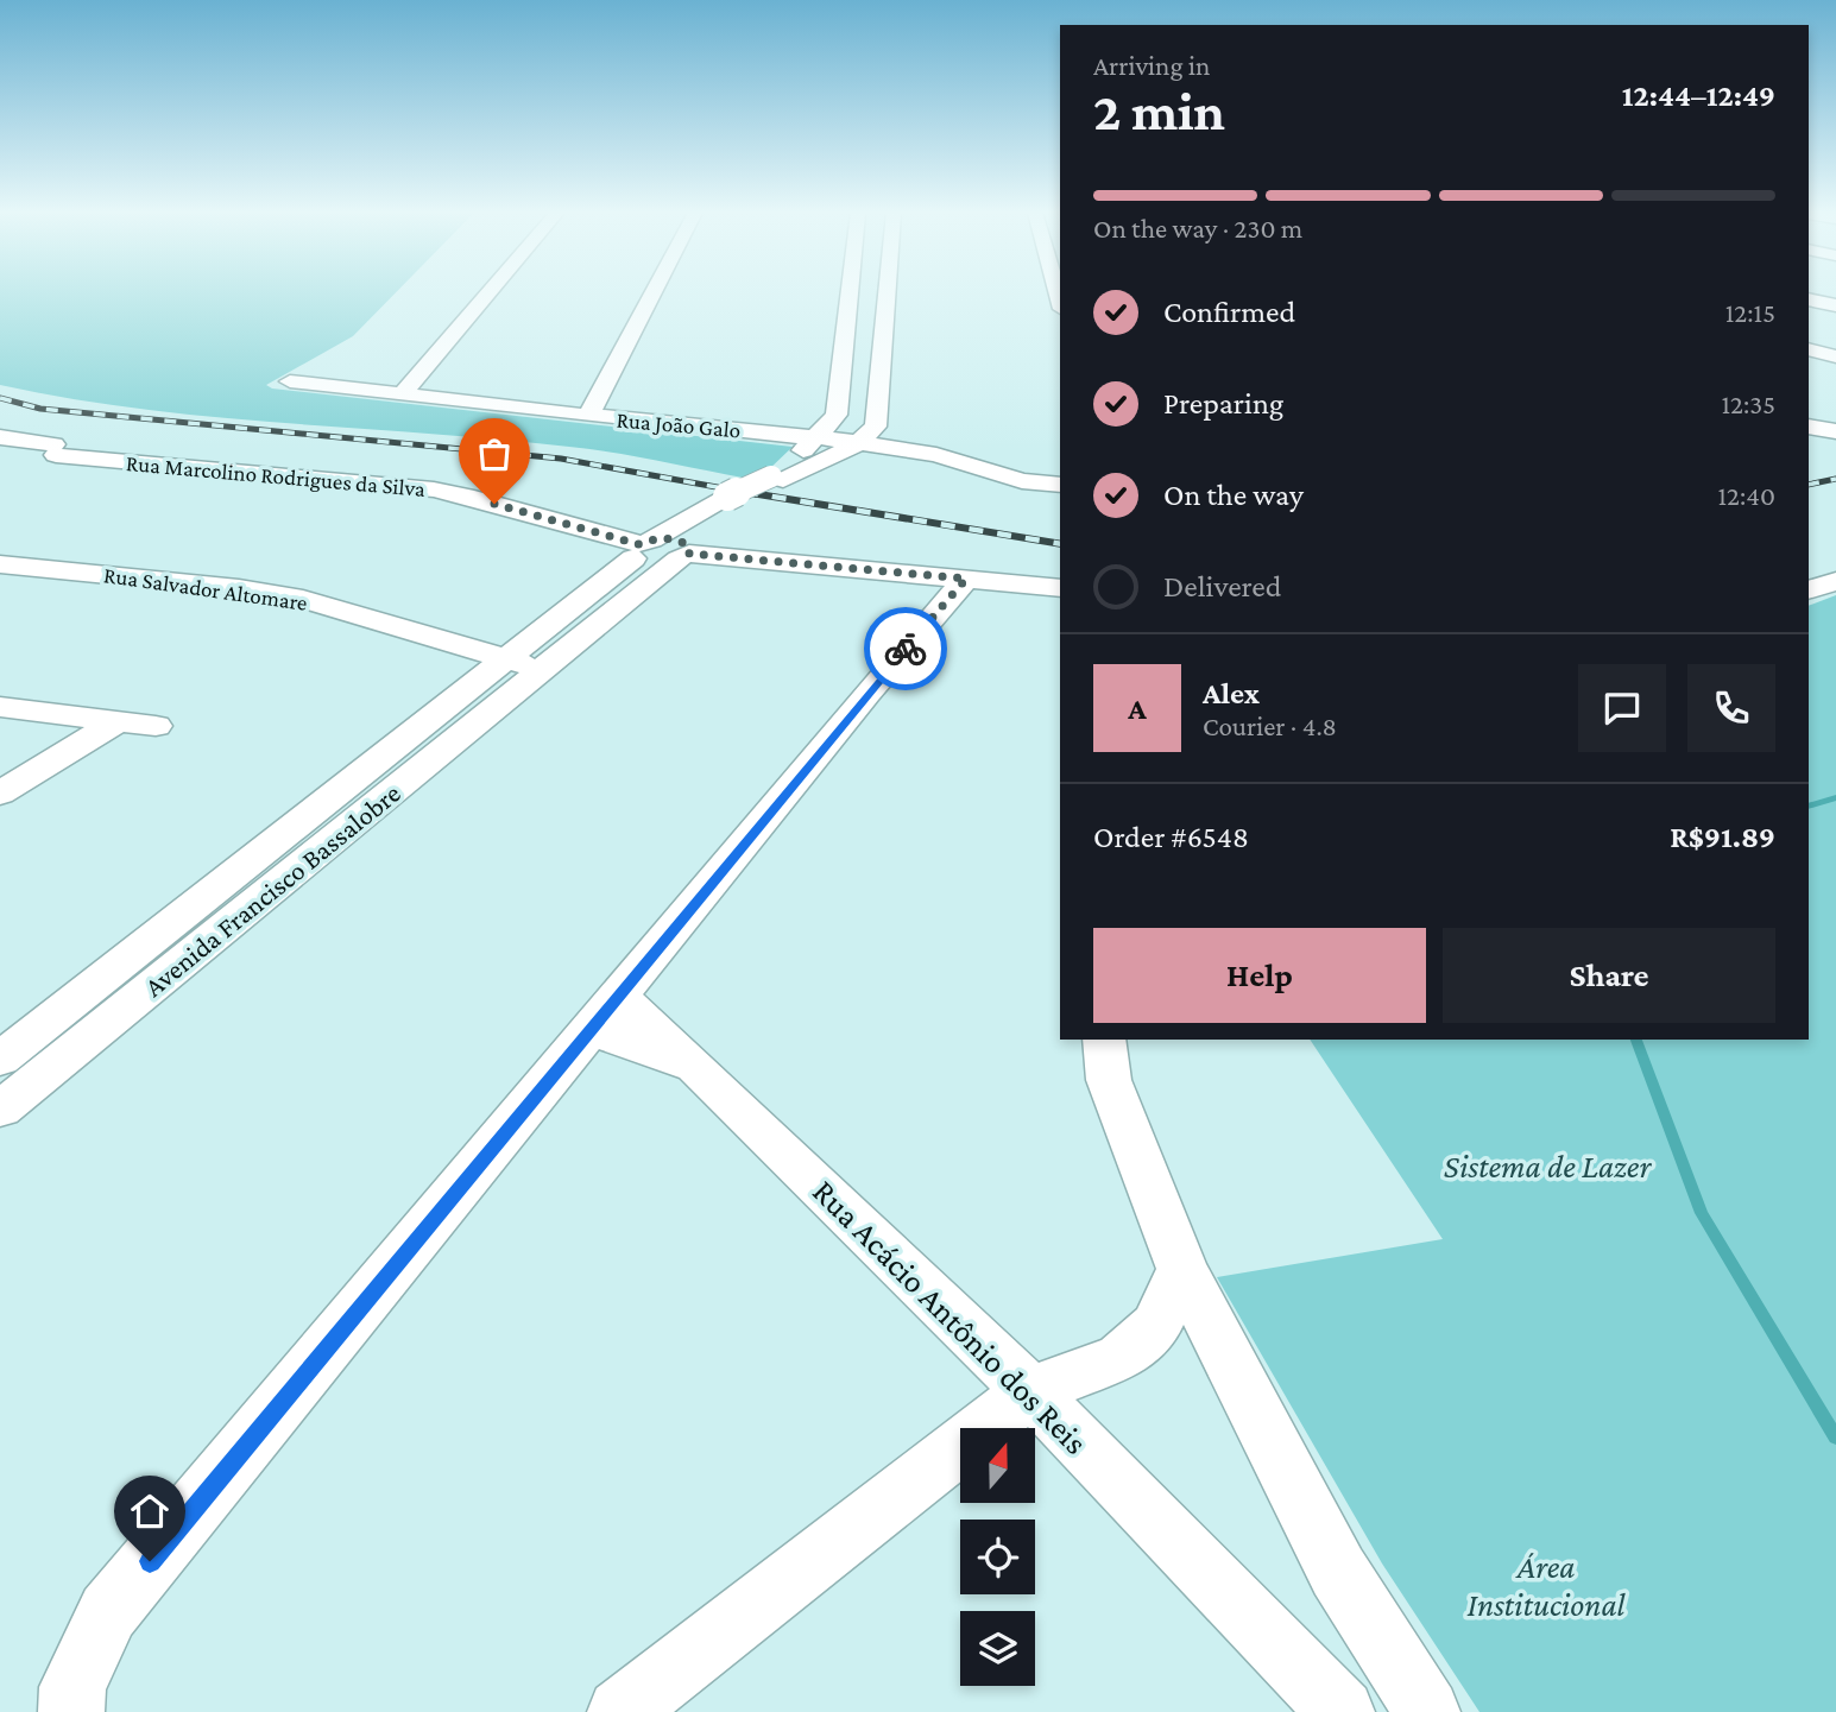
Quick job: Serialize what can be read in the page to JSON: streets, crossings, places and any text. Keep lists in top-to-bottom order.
{
  "streets": {
    "street": [
      "Rua João Galo",
      "Rua Marcolino Rodrigues da Silva",
      "Rua Salvador Altomare",
      "Avenida Francisco Bassalobre",
      "Rua Acácio Antônio dos Reis"
    ]
  },
  "crossings": [
    ["Rua Marcolino Rodrigues da Silva", "Avenida Francisco Bassalobre"],
    ["Rua Salvador Altomare", "Avenida Francisco Bassalobre"]
  ],
  "parks": ["Sistema de Lazer", "Área Institucional"],
  "north": "top",
  "page": {
    "heading": ["2 min", "Arriving in", "12:44–12:49"],
    "panel": [
      "Alex",
      "Courier · 4.8",
      "Order #6548",
      "R$91.89"
    ],
    "bar": "On the way · 230 m",
    "list": [
      ["Confirmed", "12:15"],
      ["Preparing", "12:35"],
      ["On the way", "12:40"],
      "Delivered"
    ],
    "round": "A",
    "buttons": ["Help", "Share"]
  }
}
